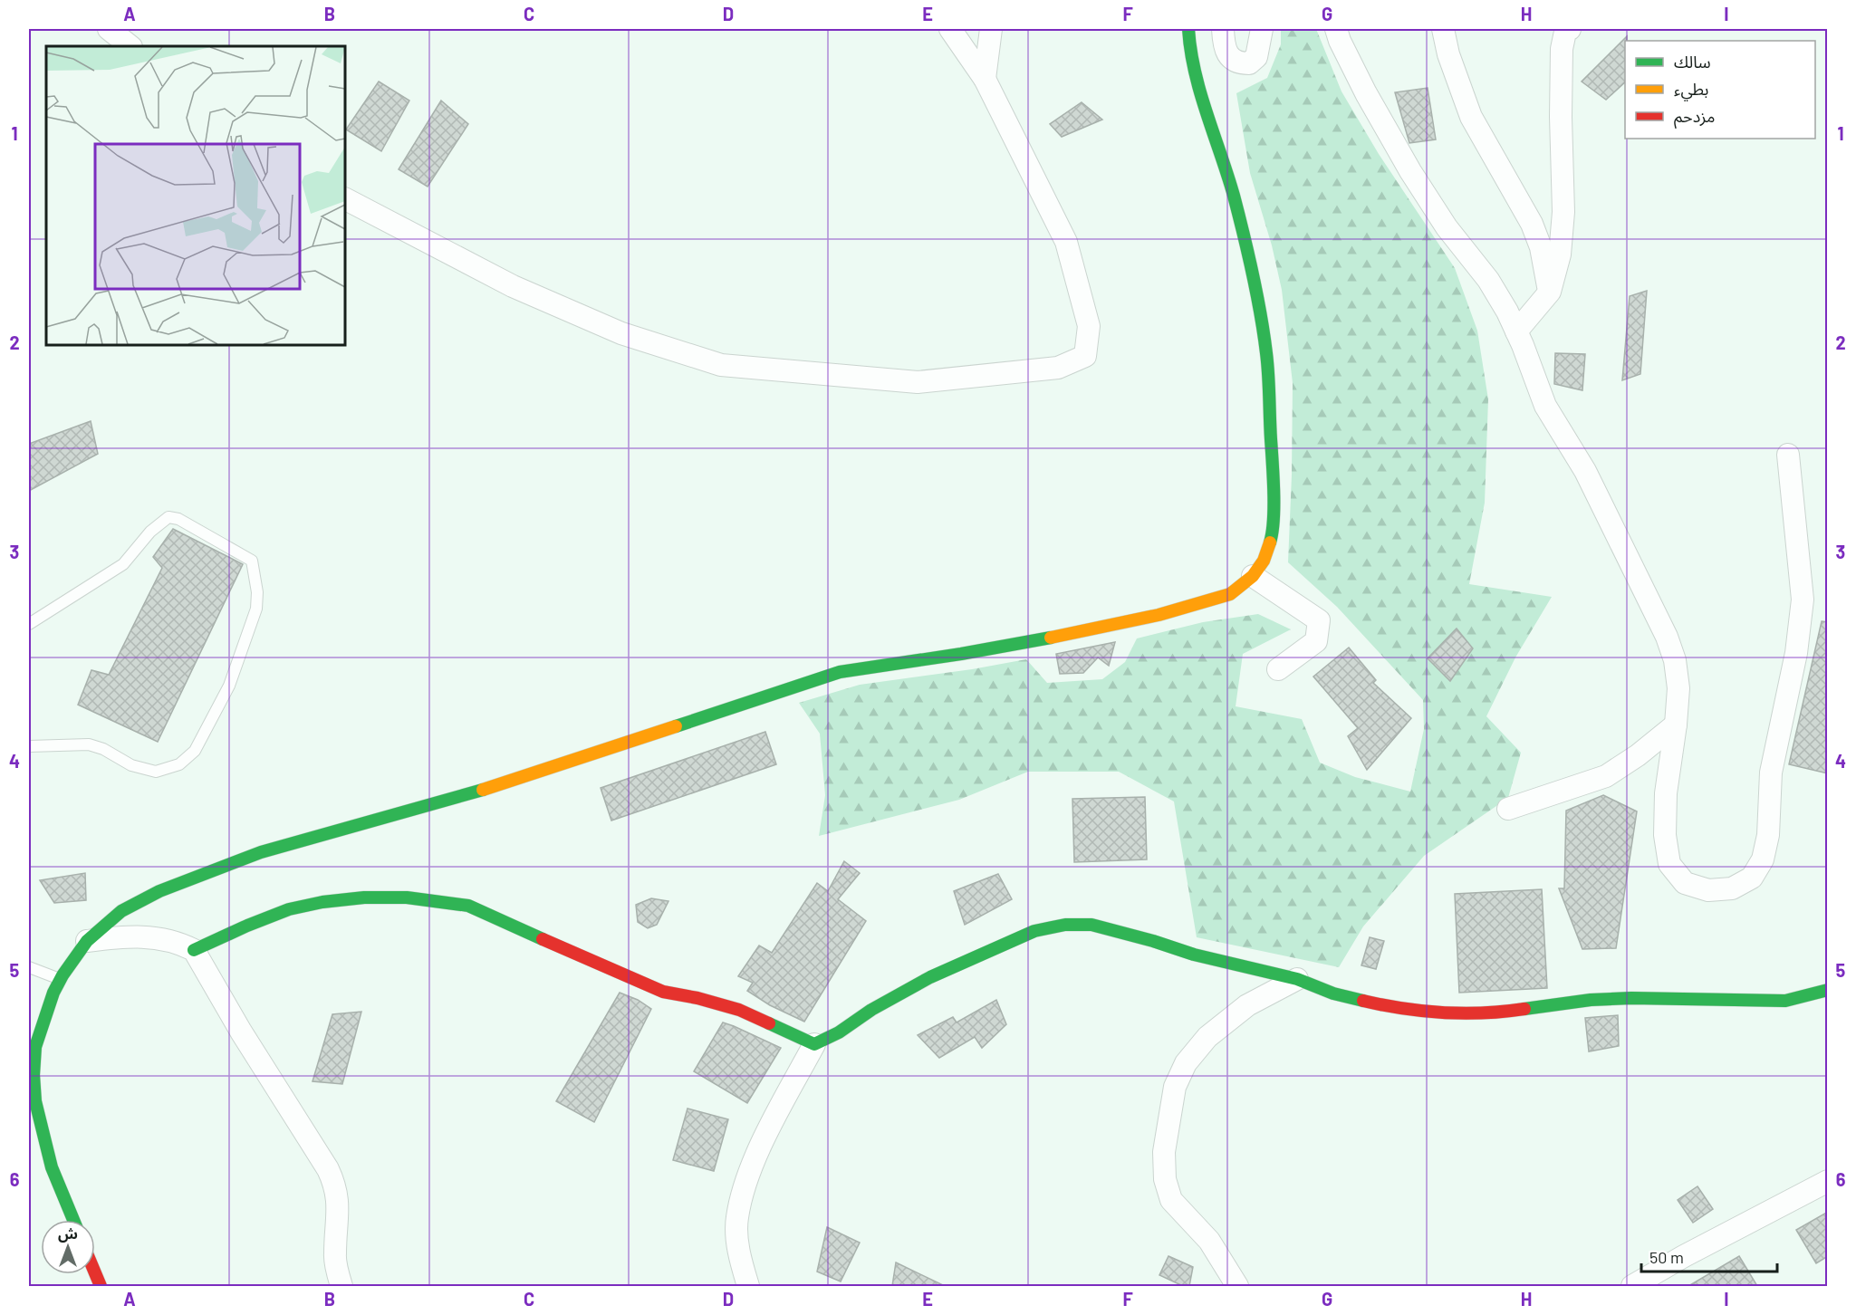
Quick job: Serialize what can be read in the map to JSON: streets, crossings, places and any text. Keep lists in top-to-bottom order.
{
  "legend": ["سالك", "بطيء", "مزدحم"],
  "scale_bar": "50 m",
  "north": "top",
  "grid": {
    "columns": [
      "A",
      "B",
      "C",
      "D",
      "E",
      "F",
      "G",
      "H",
      "I"
    ],
    "rows": [
      "1",
      "2",
      "3",
      "4",
      "5",
      "6"
    ]
  }
}
